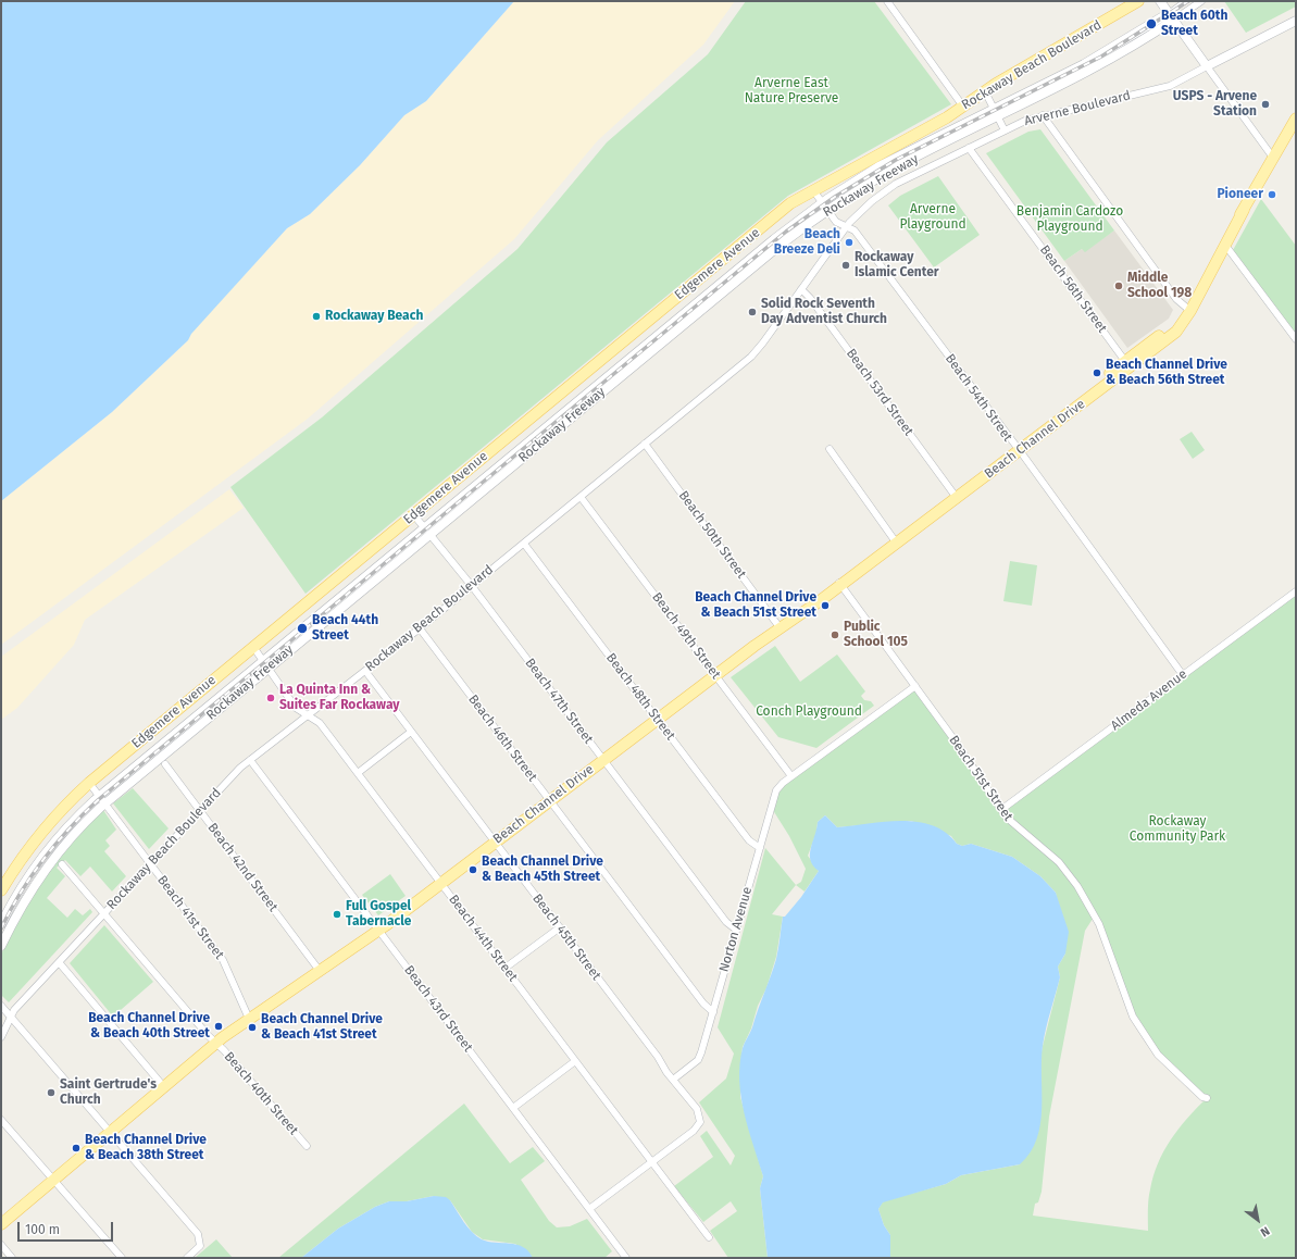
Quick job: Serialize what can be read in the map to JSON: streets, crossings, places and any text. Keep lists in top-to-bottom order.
{
  "streets": {
    "main road": ["Rockaway Beach Boulevard", "Edgemere Avenue", "Beach Channel Drive"],
    "street": [
      "Arverne Boulevard",
      "Rockaway Freeway",
      "Beach 56th Street",
      "Beach 53rd Street",
      "Beach 54th Street",
      "Beach 50th Street",
      "Beach 49th Street",
      "Beach 48th Street",
      "Almeda Avenue",
      "Beach 47th Street",
      "Beach 46th Street",
      "Beach 51st Street",
      "Beach 42nd Street",
      "Beach 41st Street",
      "Norton Avenue",
      "Beach 45th Street",
      "Beach 44th Street",
      "Beach 43rd Street",
      "Beach 40th Street"
    ]
  },
  "crossings": [
    ["Rockaway Beach Boulevard", "Arverne Boulevard"],
    ["Rockaway Beach Boulevard", "Edgemere Avenue"],
    ["Rockaway Beach Boulevard", "Beach 53rd Street"],
    ["Rockaway Beach Boulevard", "Beach 54th Street"],
    ["Rockaway Beach Boulevard", "Beach 50th Street"],
    ["Rockaway Beach Boulevard", "Beach 49th Street"],
    ["Rockaway Beach Boulevard", "Beach 48th Street"],
    ["Rockaway Beach Boulevard", "Beach 47th Street"],
    ["Rockaway Beach Boulevard", "Beach 46th Street"],
    ["Rockaway Beach Boulevard", "Beach 42nd Street"],
    ["Rockaway Beach Boulevard", "Beach 41st Street"],
    ["Rockaway Beach Boulevard", "Beach 45th Street"],
    ["Rockaway Beach Boulevard", "Beach 44th Street"],
    ["Rockaway Beach Boulevard", "Beach 43rd Street"],
    ["Rockaway Beach Boulevard", "Beach 40th Street"],
    ["Arverne Boulevard", "Beach 56th Street"],
    ["Arverne Boulevard", "Beach 54th Street"],
    ["Rockaway Freeway", "Beach 54th Street"],
    ["Rockaway Freeway", "Beach 47th Street"],
    ["Rockaway Freeway", "Beach 41st Street"],
    ["Rockaway Freeway", "Beach 44th Street"],
    ["Edgemere Avenue", "Beach 54th Street"],
    ["Edgemere Avenue", "Beach 47th Street"],
    ["Edgemere Avenue", "Beach 41st Street"],
    ["Edgemere Avenue", "Beach 44th Street"],
    ["Beach 56th Street", "Beach Channel Drive"],
    ["Beach 53rd Street", "Beach Channel Drive"],
    ["Beach 54th Street", "Beach Channel Drive"],
    ["Beach 54th Street", "Almeda Avenue"],
    ["Beach Channel Drive", "Beach 50th Street"],
    ["Beach Channel Drive", "Beach 49th Street"],
    ["Beach Channel Drive", "Beach 48th Street"],
    ["Beach Channel Drive", "Beach 47th Street"],
    ["Beach Channel Drive", "Beach 46th Street"],
    ["Beach Channel Drive", "Beach 51st Street"],
    ["Beach Channel Drive", "Beach 42nd Street"],
    ["Beach Channel Drive", "Beach 41st Street"],
    ["Beach Channel Drive", "Beach 45th Street"],
    ["Beach Channel Drive", "Beach 44th Street"],
    ["Beach Channel Drive", "Beach 43rd Street"],
    ["Beach Channel Drive", "Beach 40th Street"],
    ["Beach 49th Street", "Norton Avenue"],
    ["Beach 48th Street", "Norton Avenue"],
    ["Almeda Avenue", "Beach 51st Street"],
    ["Beach 47th Street", "Norton Avenue"],
    ["Beach 46th Street", "Norton Avenue"],
    ["Beach 51st Street", "Norton Avenue"],
    ["Norton Avenue", "Beach 45th Street"],
    ["Beach 45th Street", "Beach 44th Street"]
  ],
  "parks": [
    "Arverne East Nature Preserve",
    "Arverne Playground",
    "Benjamin Cardozo Playground",
    "Conch Playground",
    "Rockaway Community Park"
  ],
  "places": [
    "Beach 60th Street",
    "USPS - Arvene Station",
    "Pioneer",
    "Beach Breeze Deli",
    "Rockaway Islamic Center",
    "Middle School 198",
    "Solid Rock Seventh Day Adventist Church",
    "Rockaway Beach",
    "Beach Channel Drive & Beach 56th Street",
    "Beach Channel Drive & Beach 51st Street",
    "Beach 44th Street",
    "Public School 105",
    "La Quinta Inn & Suites Far Rockaway",
    "Beach Channel Drive & Beach 45th Street",
    "Full Gospel Tabernacle",
    "Beach Channel Drive & Beach 40th Street",
    "Beach Channel Drive & Beach 41st Street",
    "Saint Gertrude's Church",
    "Beach Channel Drive & Beach 38th Street"
  ],
  "scale_bar": "100 m",
  "north": "bottom right"
}
